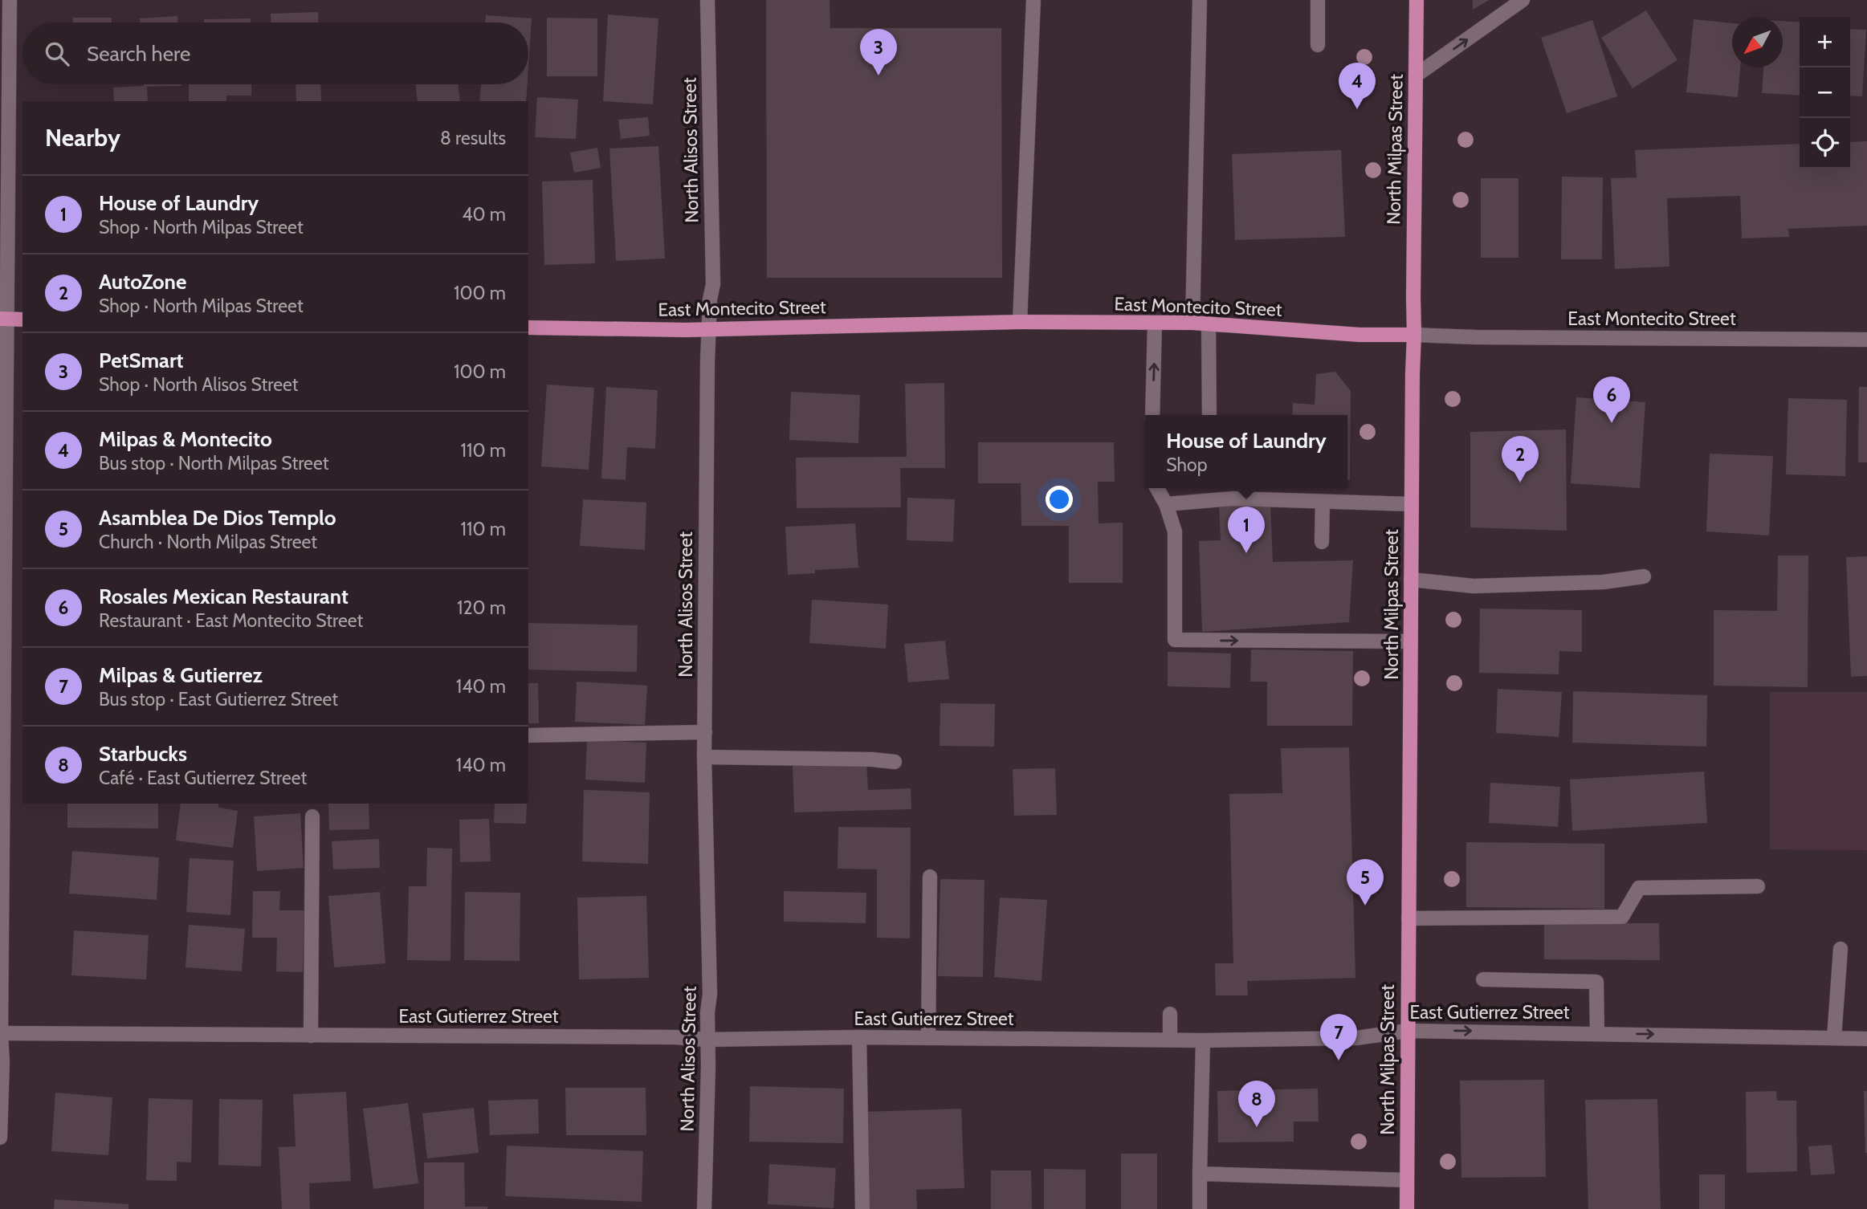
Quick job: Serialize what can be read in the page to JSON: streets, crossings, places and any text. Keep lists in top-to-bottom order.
{
  "streets": {
    "main road": ["North Milpas Street", "East Montecito Street"],
    "street": ["North Alisos Street", "East Gutierrez Street"]
  },
  "crossings": [
    ["North Milpas Street", "East Montecito Street"],
    ["North Milpas Street", "East Gutierrez Street"],
    ["North Alisos Street", "East Montecito Street"],
    ["North Alisos Street", "East Gutierrez Street"]
  ],
  "north": "bottom left",
  "page": {
    "map_buttons": ["+", "−"],
    "search": "Search here",
    "pins": [
      "3",
      "4",
      "6",
      "2",
      "1",
      "5",
      "7",
      "8"
    ],
    "heading": ["Nearby", "8 results"],
    "list": [
      {
        "mark": "1",
        "name": "House of Laundry",
        "note": "Shop · North Milpas Street",
        "value": "40 m"
      },
      {
        "mark": "2",
        "name": "AutoZone",
        "note": "Shop · North Milpas Street",
        "value": "100 m"
      },
      {
        "mark": "3",
        "name": "PetSmart",
        "note": "Shop · North Alisos Street",
        "value": "100 m"
      },
      {
        "mark": "4",
        "name": "Milpas & Montecito",
        "note": "Bus stop · North Milpas Street",
        "value": "110 m"
      },
      {
        "mark": "5",
        "name": "Asamblea De Dios Templo",
        "note": "Church · North Milpas Street",
        "value": "110 m"
      },
      {
        "mark": "6",
        "name": "Rosales Mexican Restaurant",
        "note": "Restaurant · East Montecito Street",
        "value": "120 m"
      },
      {
        "mark": "7",
        "name": "Milpas & Gutierrez",
        "note": "Bus stop · East Gutierrez Street",
        "value": "140 m"
      },
      {
        "mark": "8",
        "name": "Starbucks",
        "note": "Café · East Gutierrez Street",
        "value": "140 m"
      }
    ],
    "popup": ["House of Laundry", "Shop"]
  }
}
